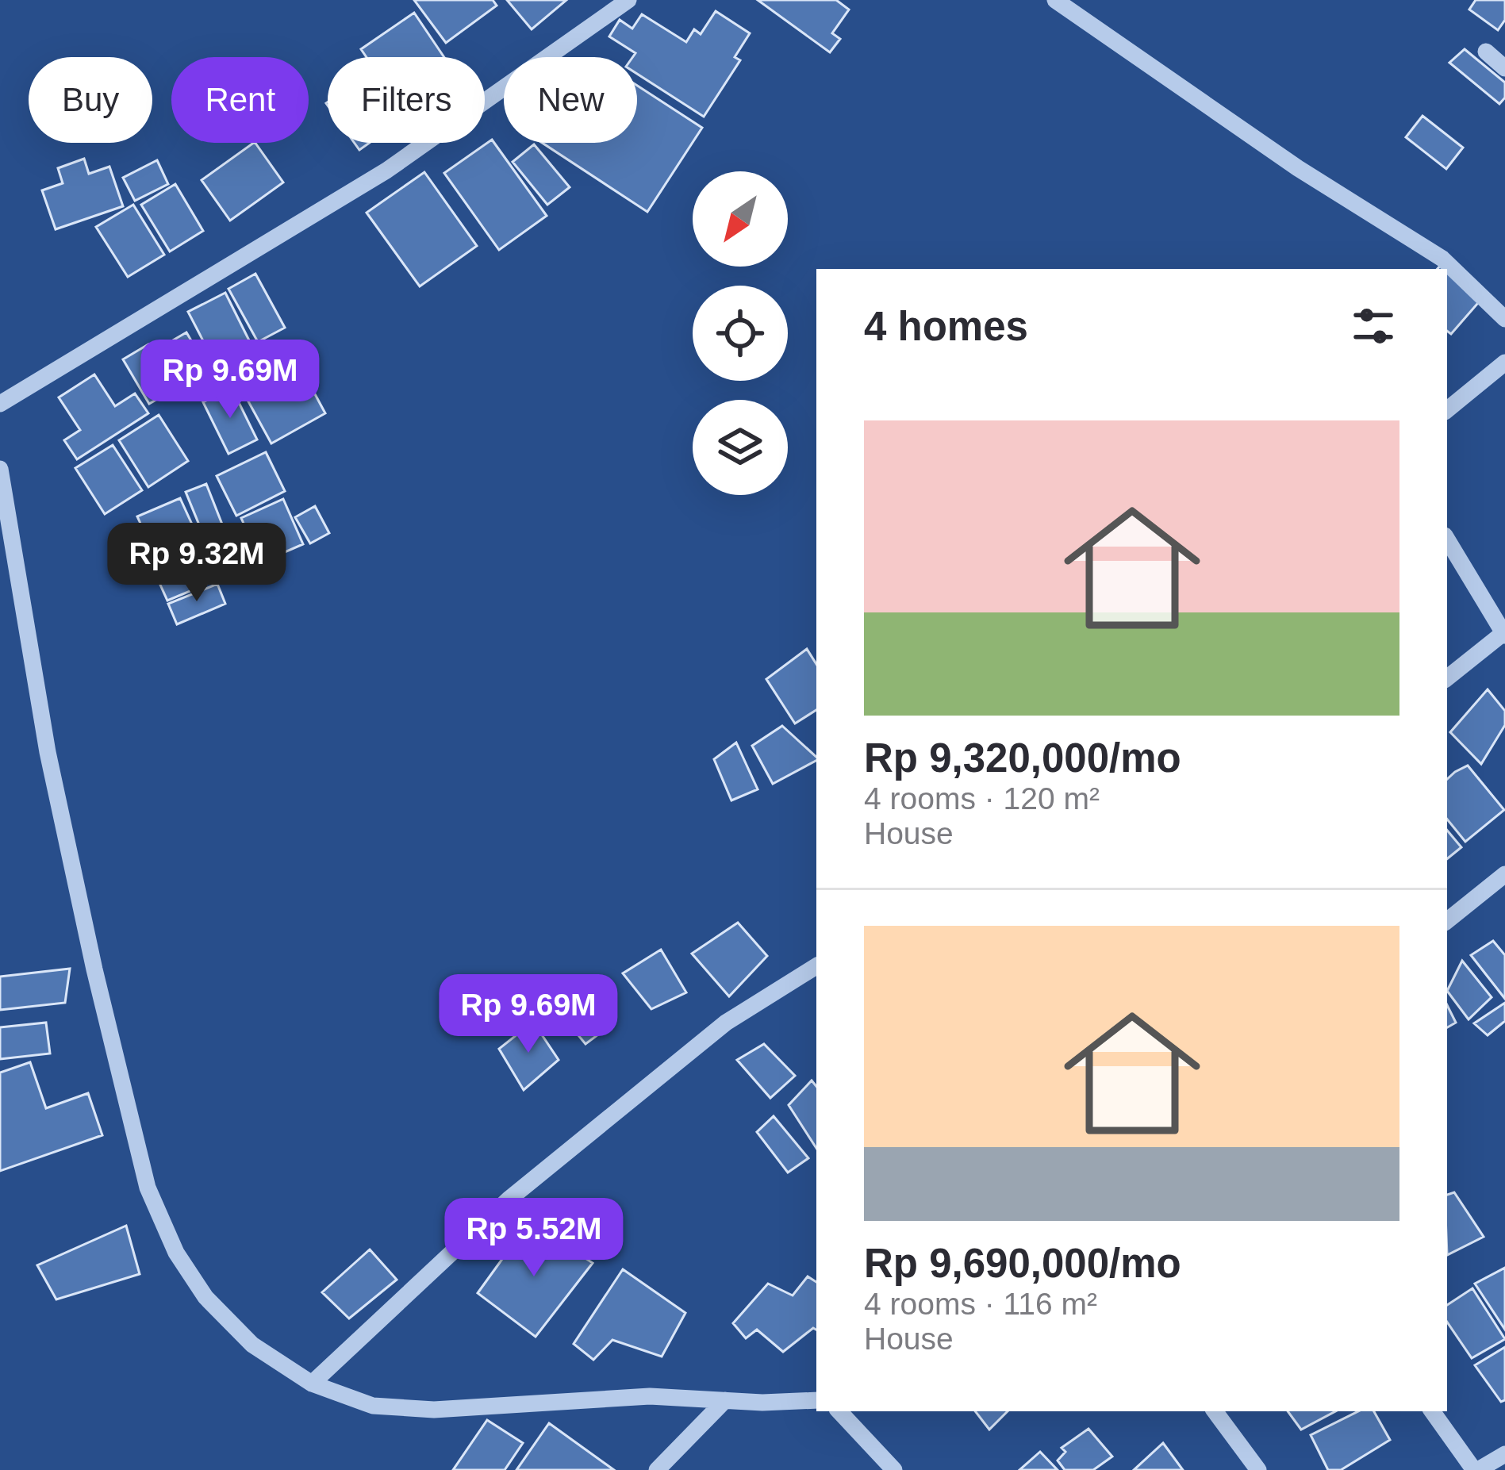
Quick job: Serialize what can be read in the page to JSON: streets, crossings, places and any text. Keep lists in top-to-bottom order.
{
  "north": "bottom left",
  "page": {
    "chip": [
      "Buy",
      "Rent",
      "Filters",
      "New"
    ],
    "heading": "4 homes",
    "price": [
      "Rp 9.69M",
      "Rp 9.32M",
      "Rp 9.69M",
      "Rp 5.52M"
    ],
    "list": [
      {
        "name": "Rp 9,320,000/mo",
        "note": "4 rooms · 120 m² · House"
      },
      {
        "name": "Rp 9,690,000/mo",
        "note": "4 rooms · 116 m² · House"
      }
    ]
  }
}
